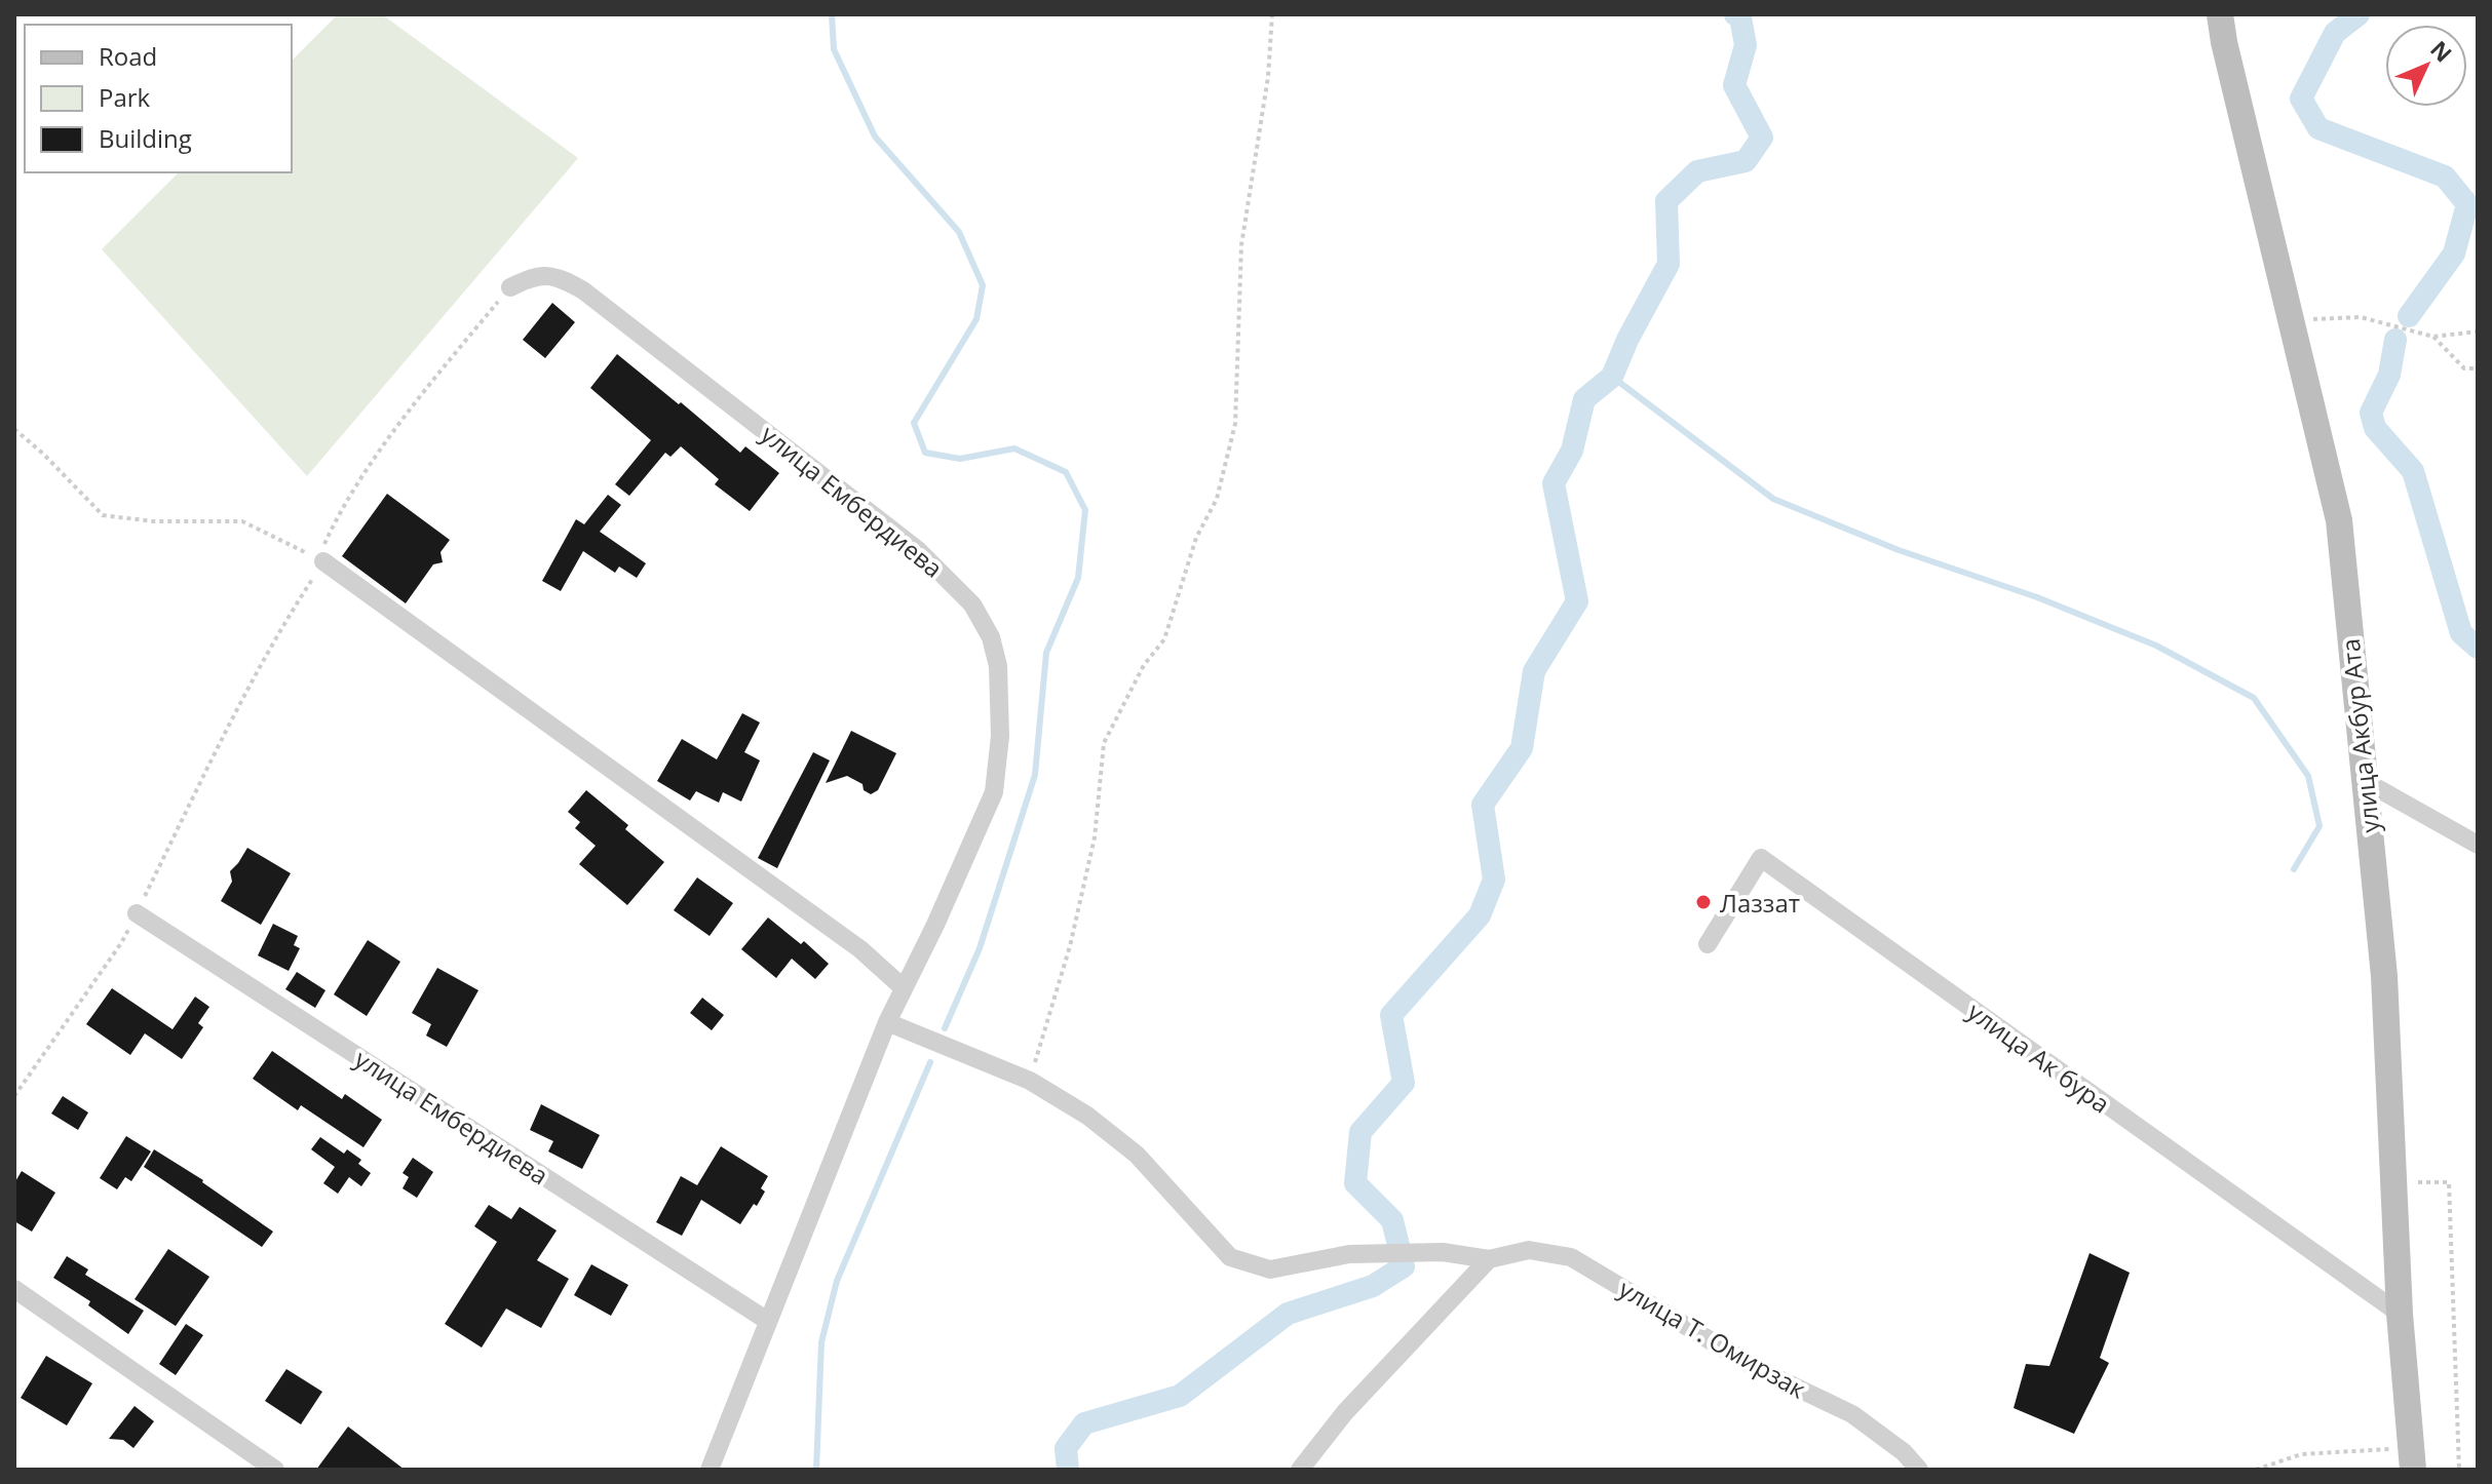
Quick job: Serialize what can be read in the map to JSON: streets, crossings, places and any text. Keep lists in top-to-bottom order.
{
  "streets": {
    "main road": ["улица Акбур Ата"],
    "street": ["улица Ембердиева", "улица Ак бура", "улица Т. Омирзак"]
  },
  "crossings": [
    ["улица Ембердиева", "улица Т. Омирзак"],
    ["улица Акбур Ата", "улица Ак бура"]
  ],
  "places": ["Лаззат"],
  "legend": ["Road", "Park", "Building"],
  "north": "top right"
}
